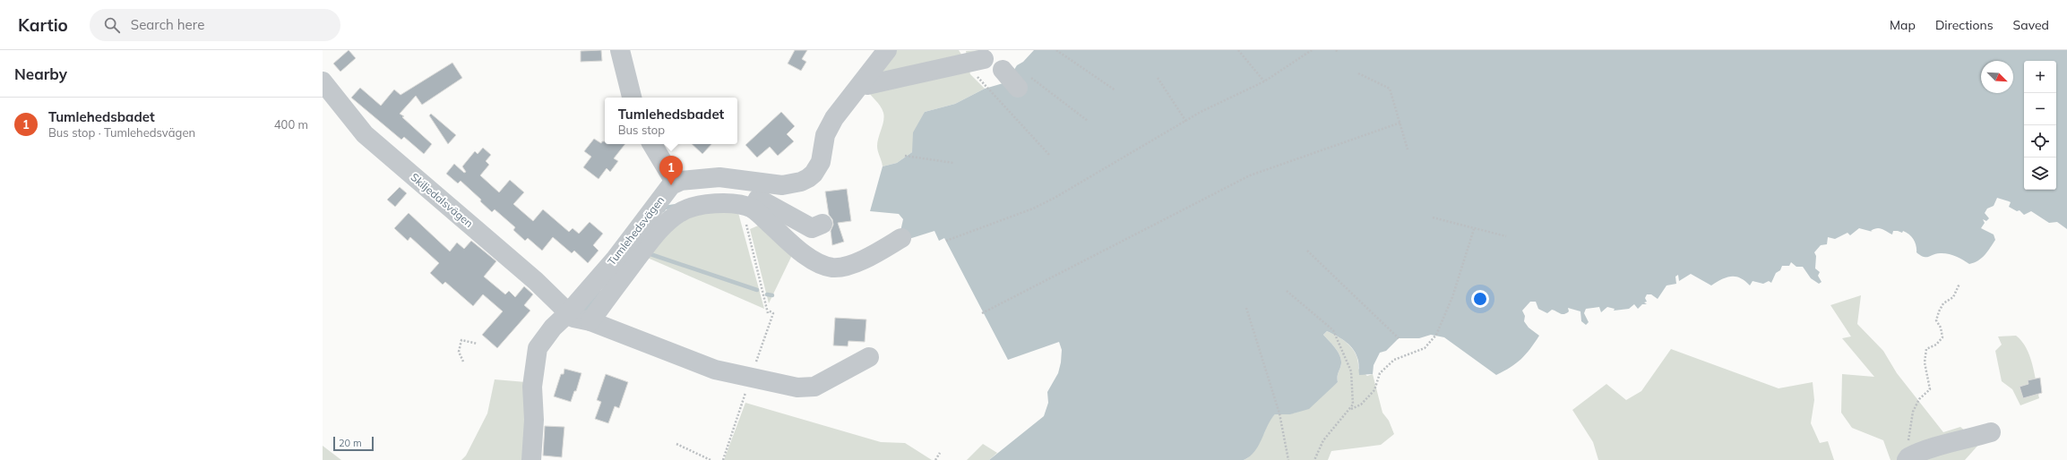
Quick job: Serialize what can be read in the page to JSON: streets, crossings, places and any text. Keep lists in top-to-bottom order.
{
  "streets": {
    "street": ["Skiljedalsvägen", "Tumlehedsvägen"]
  },
  "crossings": [
    ["Skiljedalsvägen", "Tumlehedsvägen"]
  ],
  "scale_bar": "20 m",
  "north": "bottom right",
  "page": {
    "header": "Kartio",
    "search": "Search here",
    "nav": ["Map", "Directions", "Saved"],
    "heading": "Nearby",
    "map_buttons": ["+", "−"],
    "list": [
      {
        "mark": "1",
        "name": "Tumlehedsbadet",
        "note": "Bus stop · Tumlehedsvägen",
        "value": "400 m"
      }
    ],
    "popup": ["Tumlehedsbadet", "Bus stop"],
    "pins": "1",
    "scale": "20 m"
  }
}
